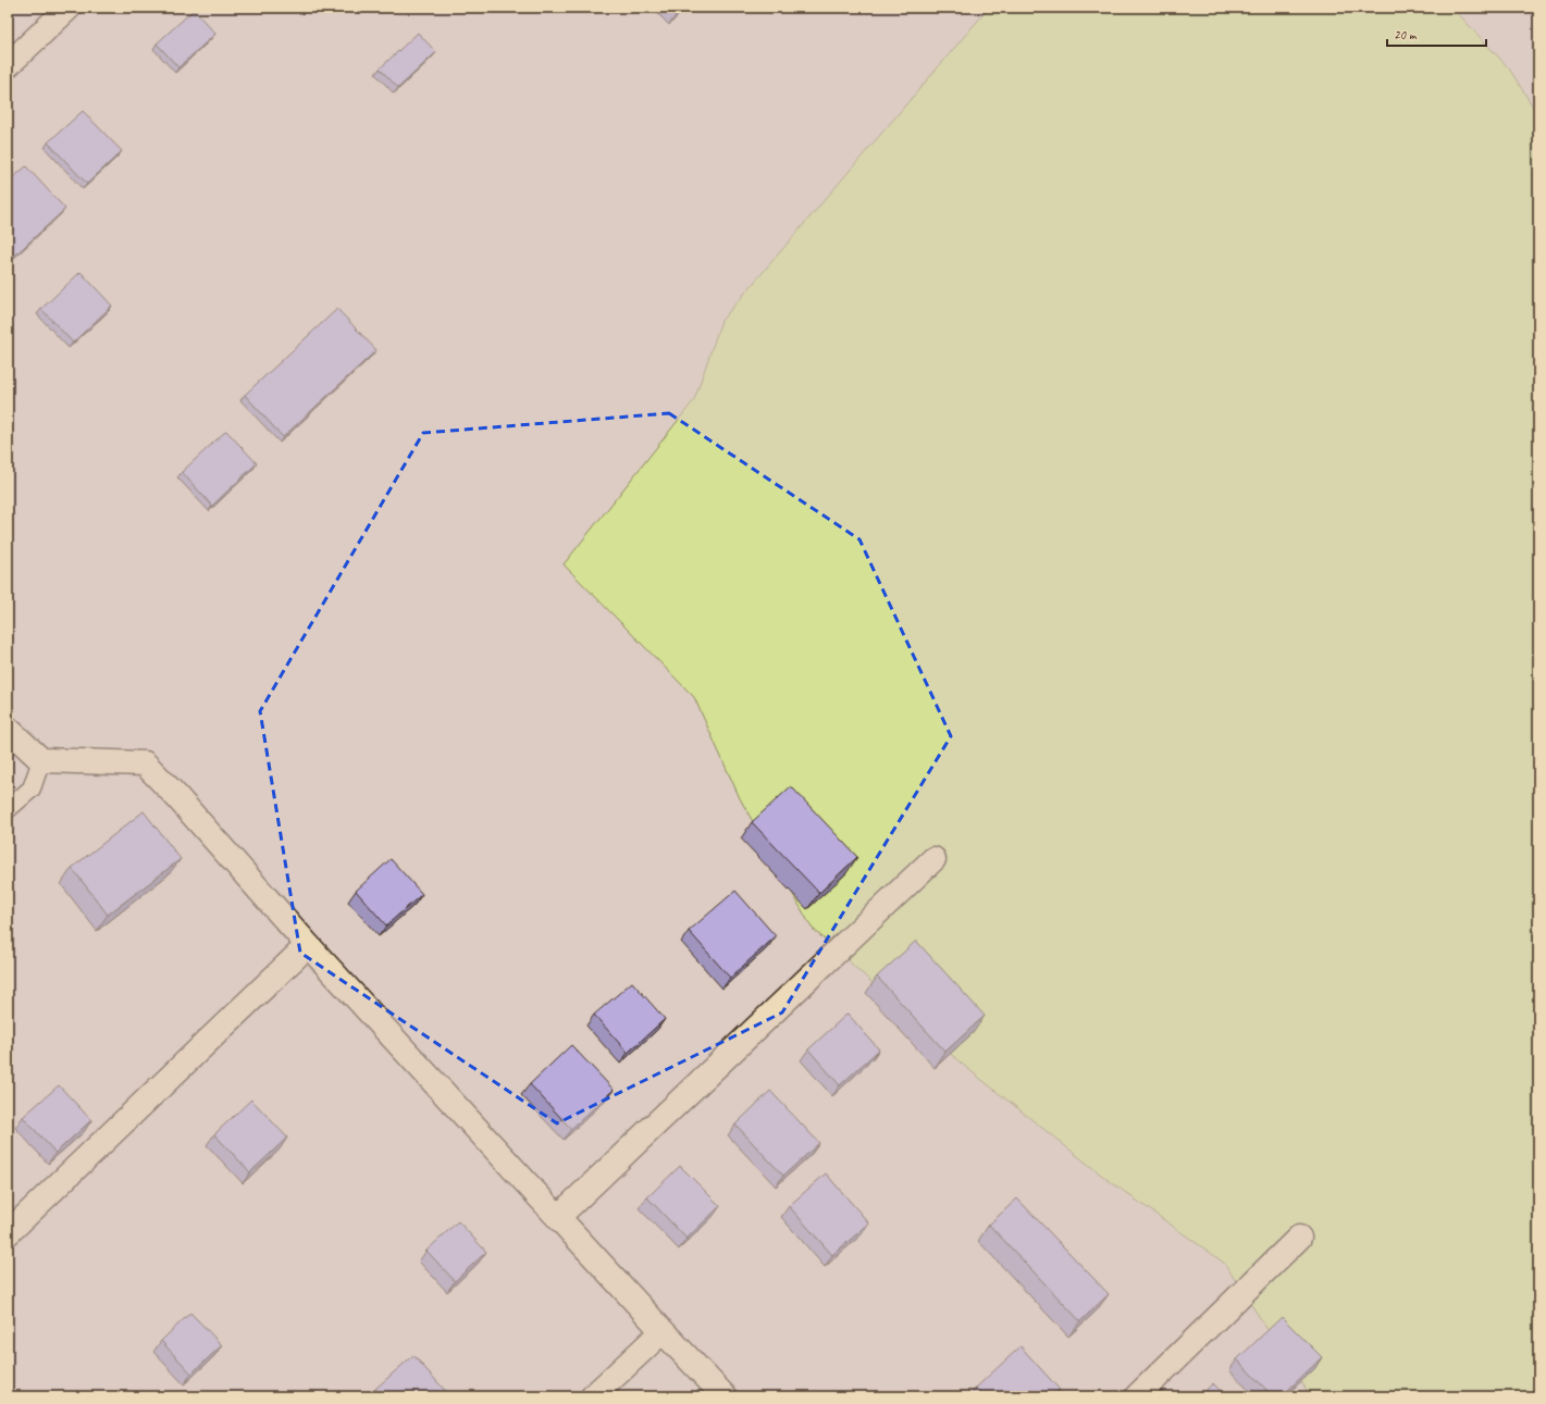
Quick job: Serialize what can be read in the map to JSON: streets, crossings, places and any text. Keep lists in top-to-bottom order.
{
  "scale_bar": "20 m"
}
